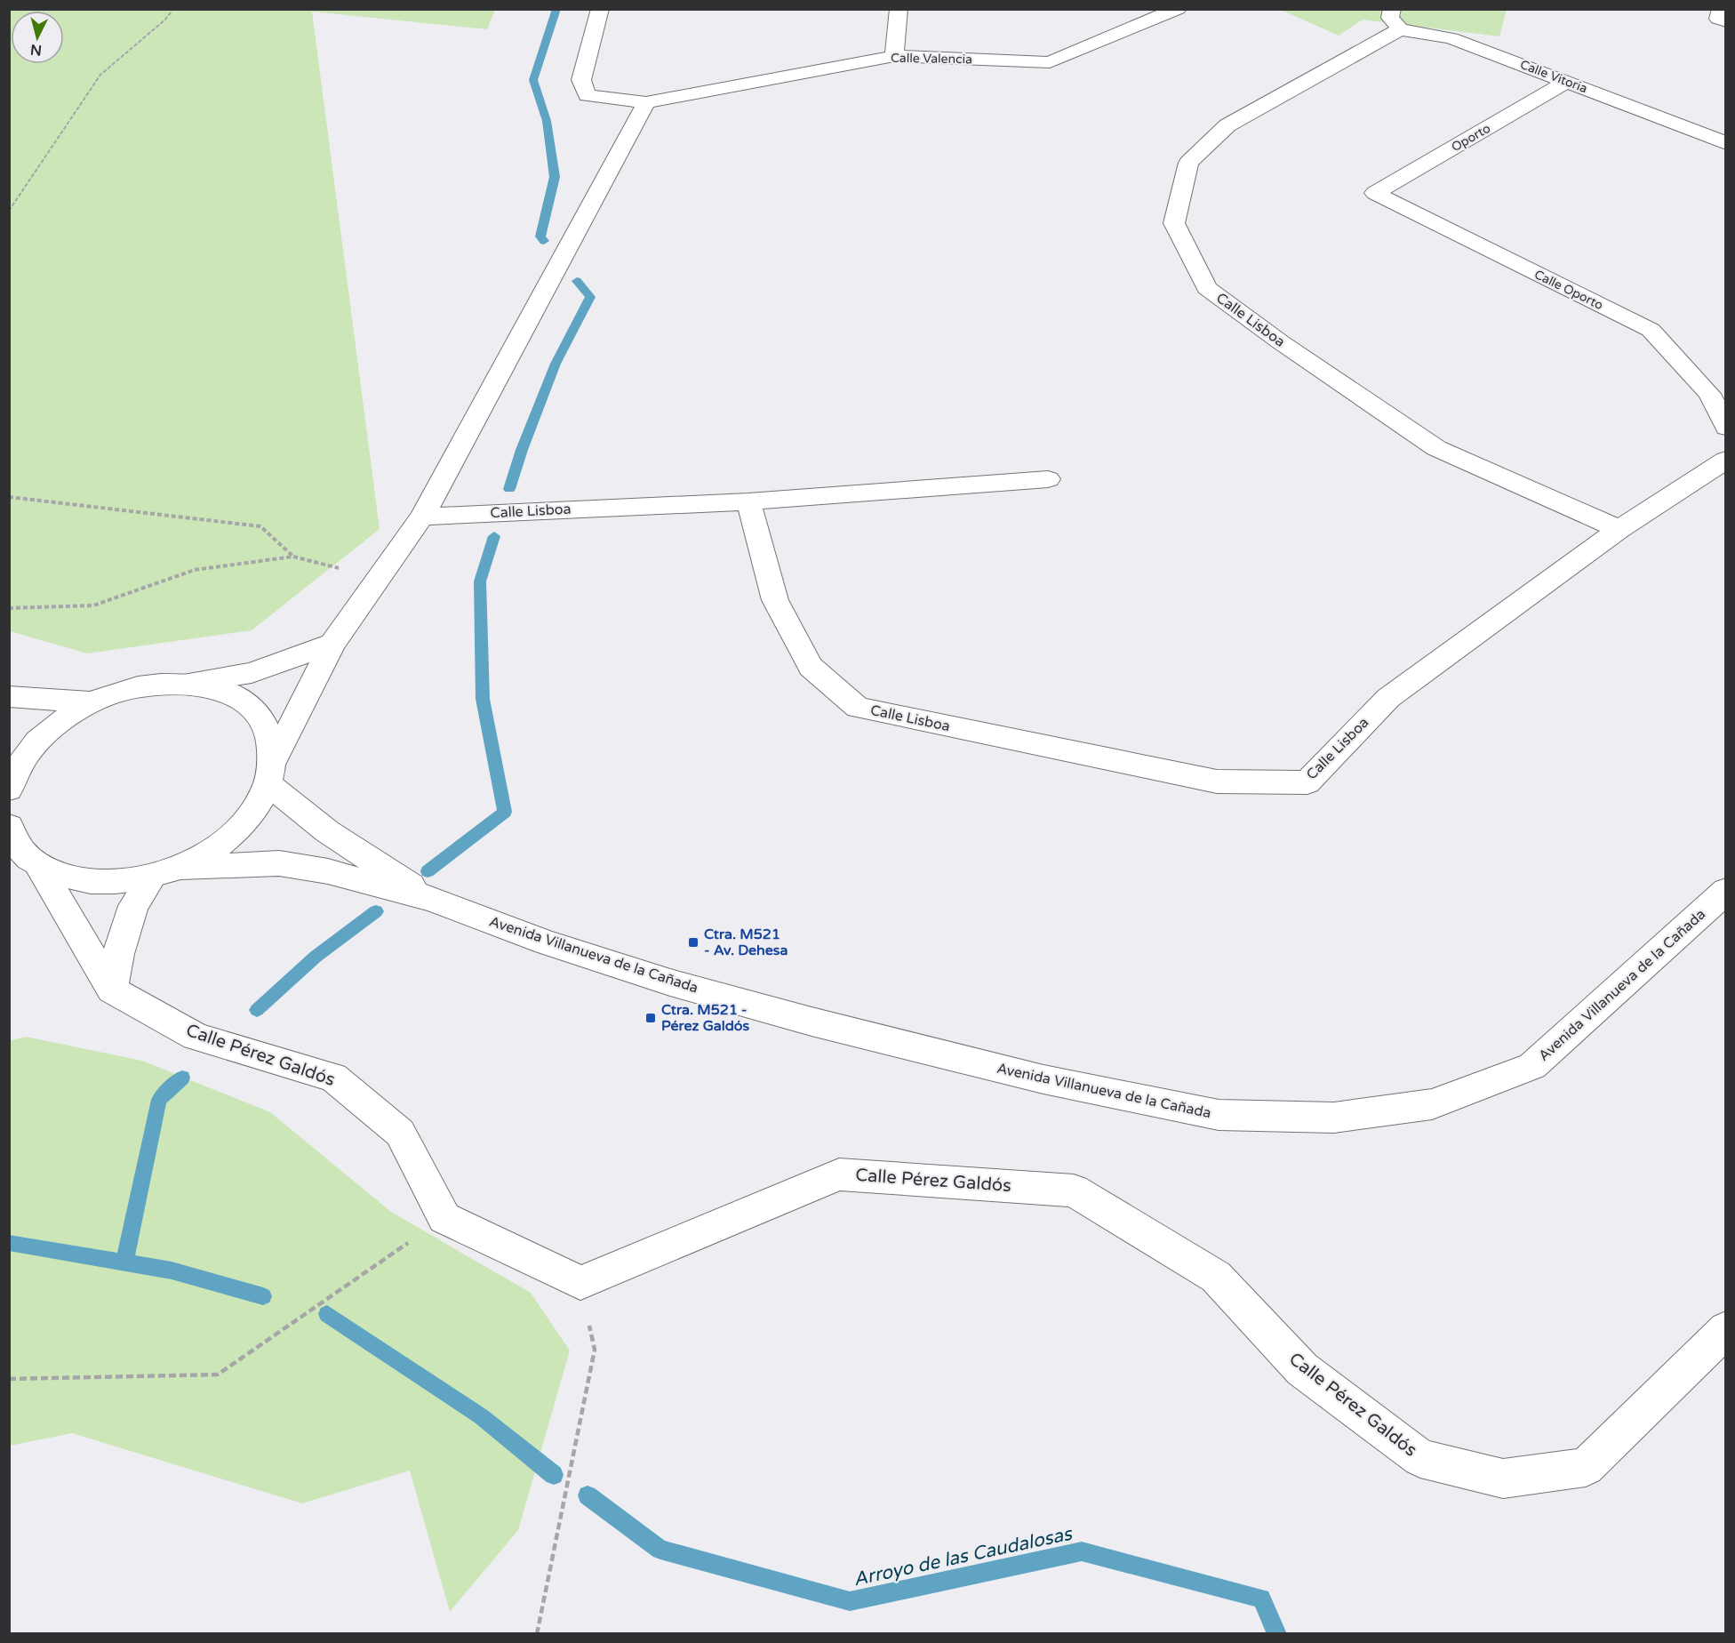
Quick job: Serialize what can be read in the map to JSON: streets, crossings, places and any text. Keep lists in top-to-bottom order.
{
  "streets": {
    "street": [
      "Calle Valencia",
      "Calle Vitoria",
      "Oporto",
      "Calle Oporto",
      "Calle Lisboa",
      "Avenida Villanueva de la Cañada",
      "Calle Pérez Galdós"
    ]
  },
  "crossings": [
    ["Calle Vitoria", "Oporto"],
    ["Calle Vitoria", "Calle Lisboa"],
    ["Oporto", "Calle Oporto"]
  ],
  "water": ["Arroyo de las Caudalosas"],
  "places": {
    "transit": ["Ctra. M521 - Av. Dehesa", "Ctra. M521 - Pérez Galdós"]
  },
  "north": "bottom"
}
